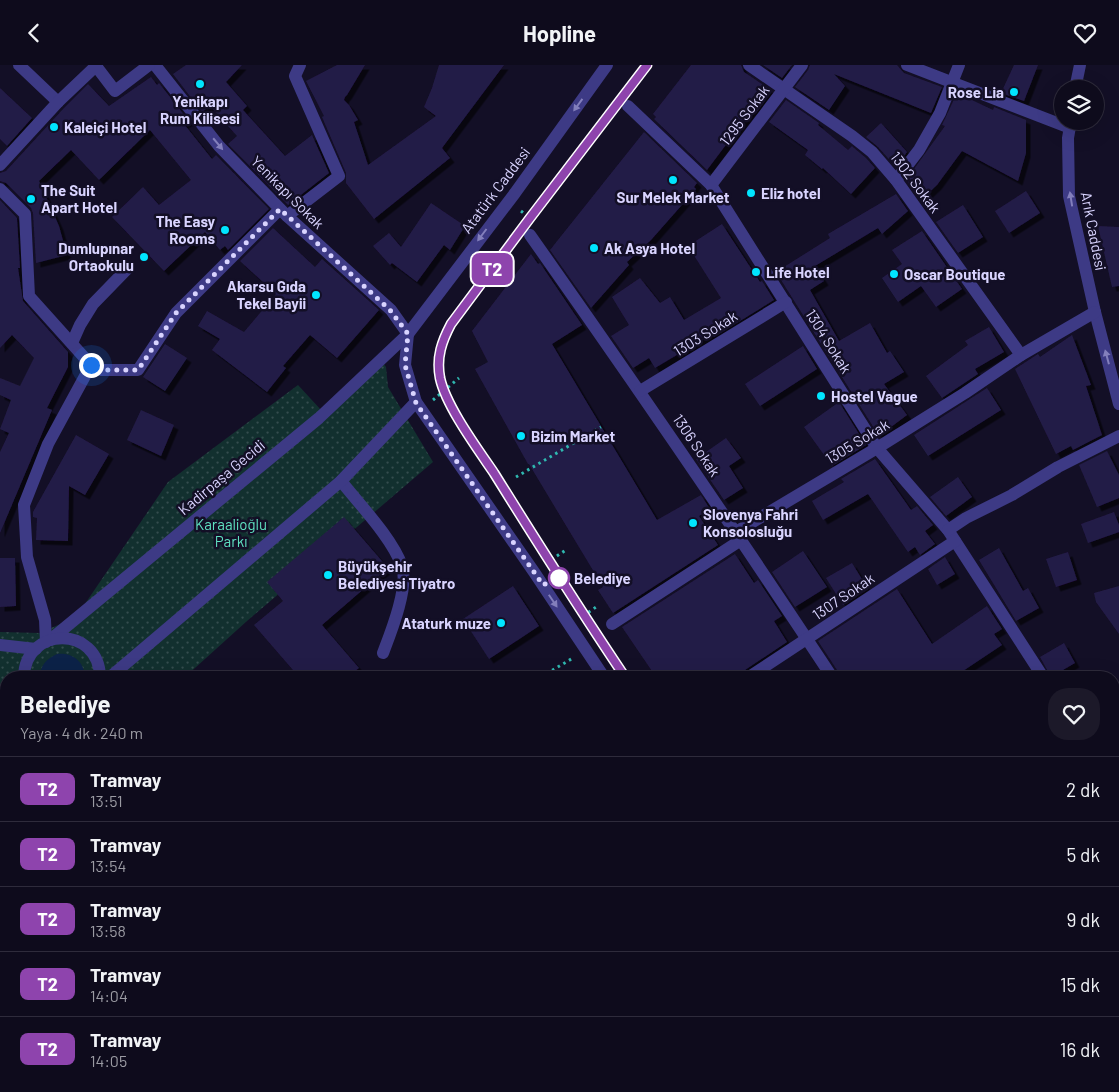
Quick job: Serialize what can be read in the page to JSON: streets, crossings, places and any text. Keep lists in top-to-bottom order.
{
  "streets": {
    "street": [
      "1295 Sokak",
      "1302 Sokak",
      "Atatürk Caddesi",
      "Yenikapı Sokak",
      "Arık Caddesi",
      "1303 Sokak",
      "1304 Sokak",
      "1305 Sokak",
      "1306 Sokak",
      "Kadirpaşa Gecidi",
      "1307 Sokak"
    ]
  },
  "crossings": [
    ["1295 Sokak", "1302 Sokak"],
    ["1295 Sokak", "1304 Sokak"],
    ["1302 Sokak", "1305 Sokak"],
    ["Atatürk Caddesi", "Yenikapı Sokak"],
    ["Atatürk Caddesi", "Kadirpaşa Gecidi"],
    ["Yenikapı Sokak", "Kadirpaşa Gecidi"],
    ["Arık Caddesi", "1305 Sokak"],
    ["1303 Sokak", "1304 Sokak"],
    ["1303 Sokak", "1306 Sokak"],
    ["1304 Sokak", "1305 Sokak"],
    ["1304 Sokak", "1307 Sokak"],
    ["1305 Sokak", "1306 Sokak"],
    ["1306 Sokak", "1307 Sokak"]
  ],
  "one_way": ["Atatürk Caddesi", "Yenikapı Sokak", "Arık Caddesi"],
  "parks": ["Karaalioğlu Parkı"],
  "places": [
    "Yenikapı Rum Kilisesi",
    "Rose Lia",
    "Kaleiçi Hotel",
    "Sur Melek Market",
    "Eliz hotel",
    "The Suit Apart Hotel",
    "The Easy Rooms",
    "Ak Asya Hotel",
    "Dumlupınar Ortaokulu",
    "Life Hotel",
    "Oscar Boutique",
    "Akarsu Gıda Tekel Bayii",
    "Hostel Vague",
    "Bizim Market",
    "Slovenya Fahri Konsolosluğu",
    "Büyükşehir Belediyesi Tiyatro",
    "Belediye",
    "Ataturk muze"
  ],
  "lines": ["tram line T2"],
  "page": {
    "header": "Hopline",
    "on_map": "T2",
    "heading": ["Belediye", "Yaya · 4 dk · 240 m"],
    "list": [
      {
        "mark": "T2",
        "name": "Tramvay",
        "note": "13:51",
        "value": "2 dk"
      },
      {
        "mark": "T2",
        "name": "Tramvay",
        "note": "13:54",
        "value": "5 dk"
      },
      {
        "mark": "T2",
        "name": "Tramvay",
        "note": "13:58",
        "value": "9 dk"
      },
      {
        "mark": "T2",
        "name": "Tramvay",
        "note": "14:04",
        "value": "15 dk"
      },
      {
        "mark": "T2",
        "name": "Tramvay",
        "note": "14:05",
        "value": "16 dk"
      }
    ]
  }
}
